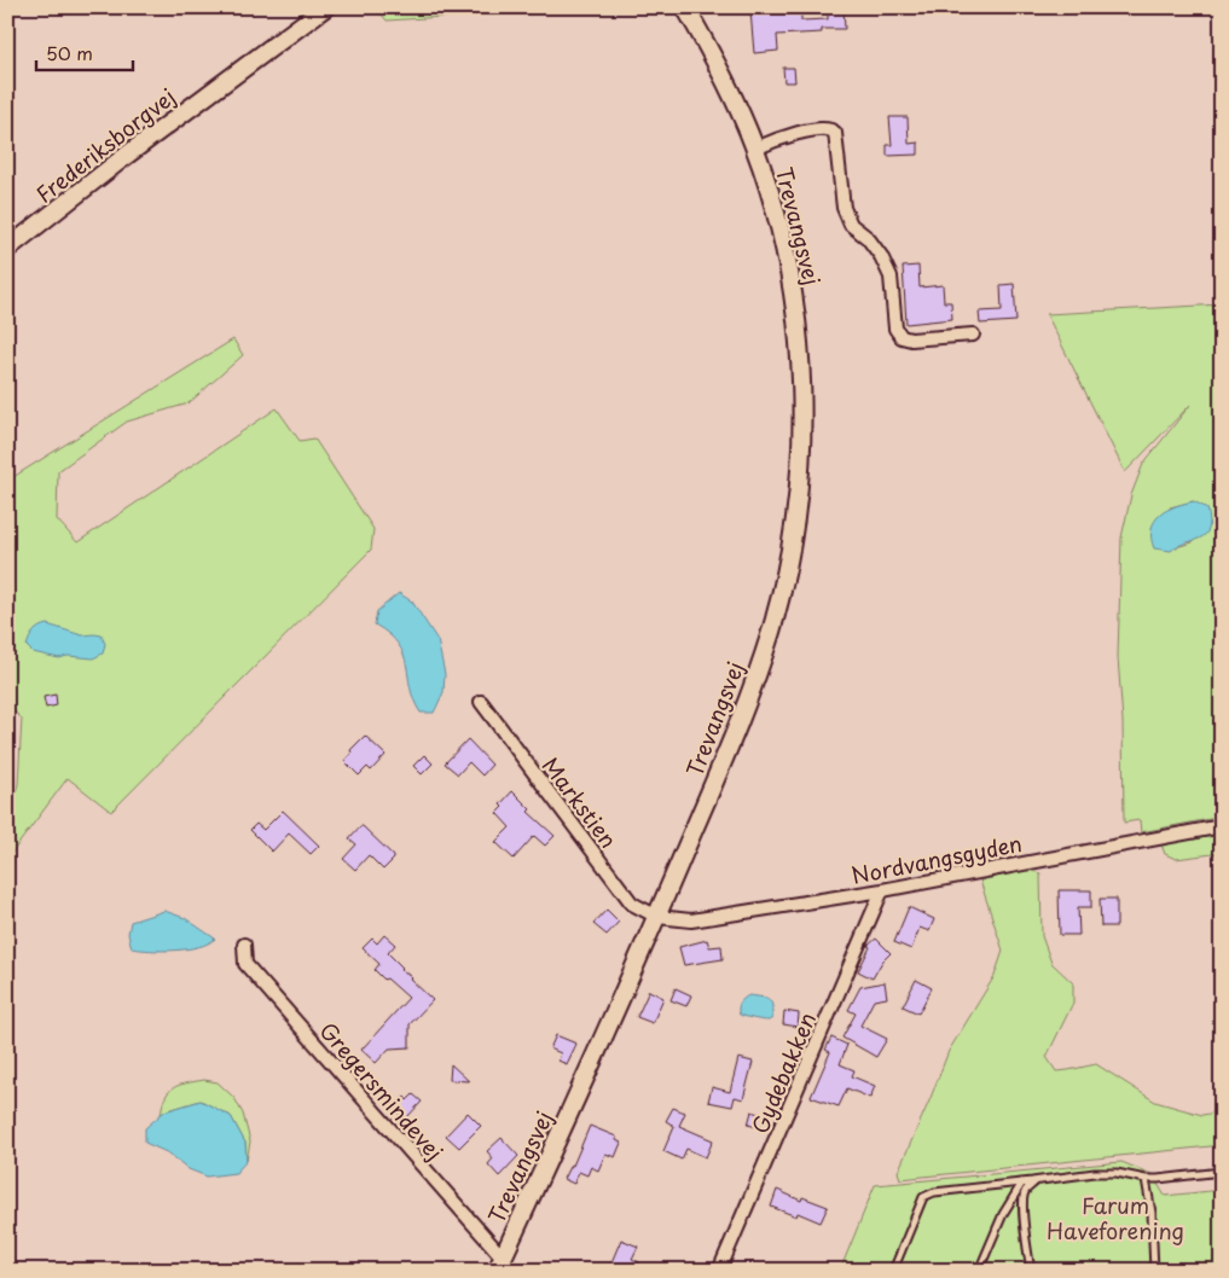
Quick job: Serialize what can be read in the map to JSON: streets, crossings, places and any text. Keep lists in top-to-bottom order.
{
  "streets": {
    "street": [
      "Frederiksborgvej",
      "Trevangsvej",
      "Markstien",
      "Nordvangsgyden",
      "Gydebakken",
      "Gregersmindevej"
    ]
  },
  "crossings": [
    ["Trevangsvej", "Markstien"],
    ["Trevangsvej", "Nordvangsgyden"],
    ["Trevangsvej", "Gregersmindevej"],
    ["Markstien", "Nordvangsgyden"],
    ["Nordvangsgyden", "Gydebakken"]
  ],
  "parks": ["Farum Haveforening"],
  "scale_bar": "50 m"
}
